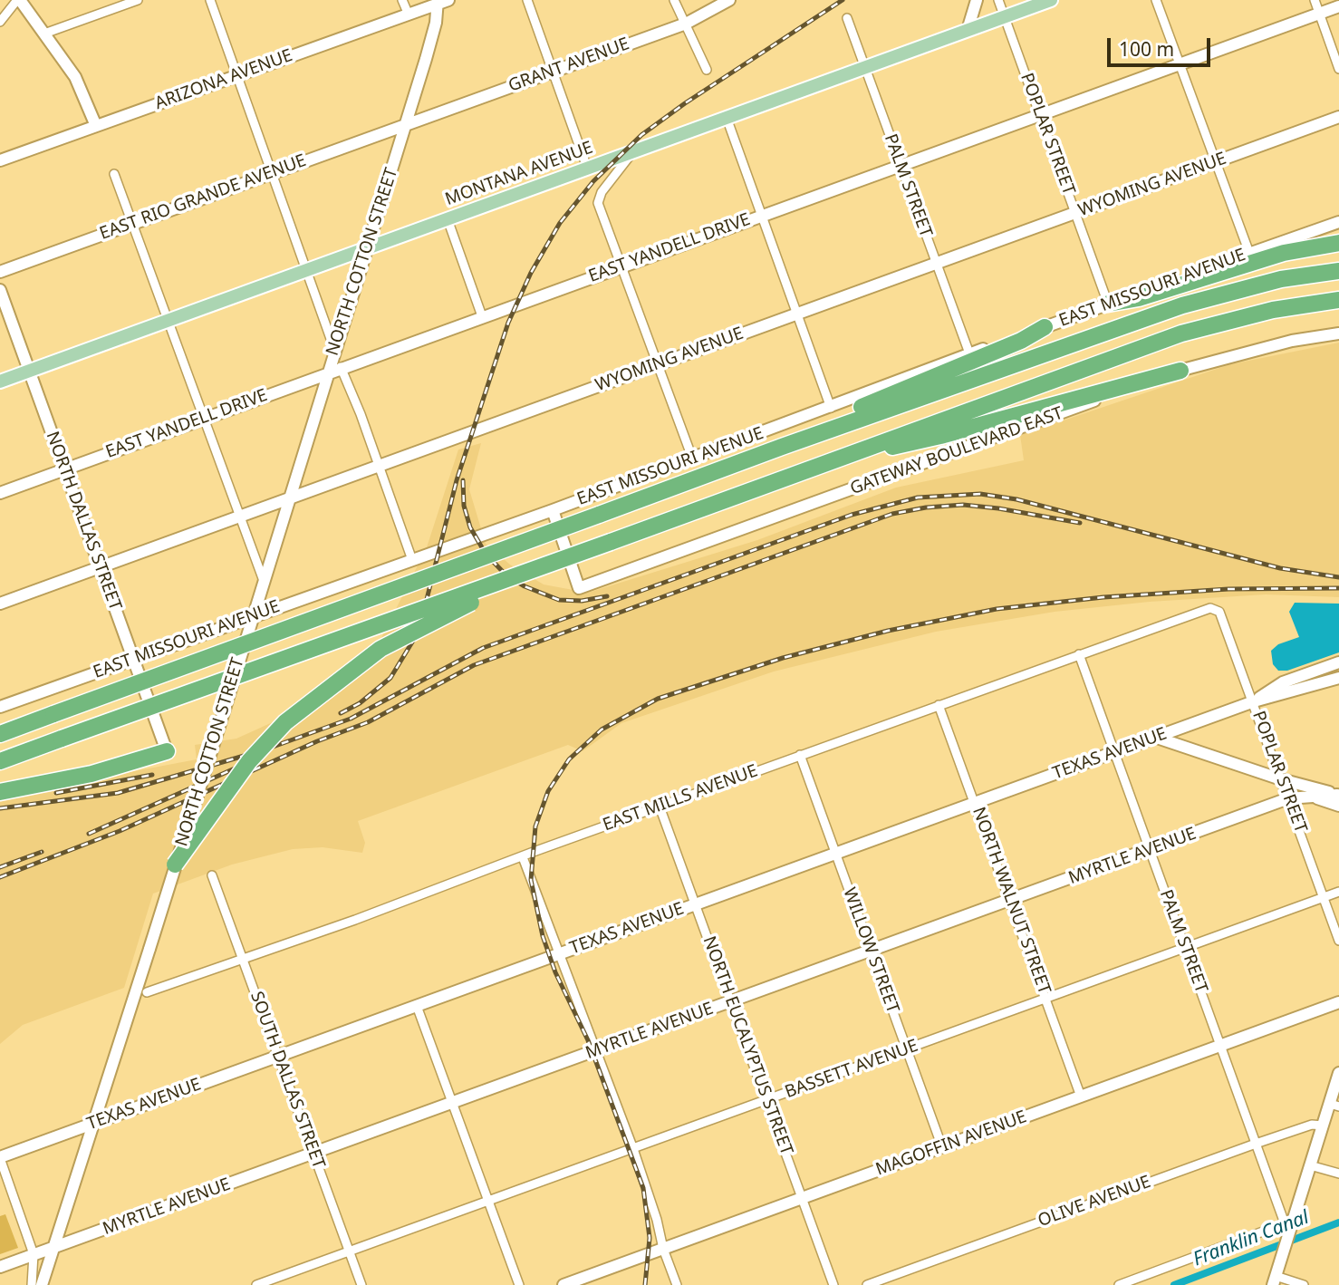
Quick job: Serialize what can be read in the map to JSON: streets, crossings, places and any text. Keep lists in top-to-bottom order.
{
  "streets": {
    "main road": [
      "GRANT AVENUE",
      "ARIZONA AVENUE",
      "MONTANA AVENUE",
      "WYOMING AVENUE",
      "EAST RIO GRANDE AVENUE",
      "EAST YANDELL DRIVE",
      "NORTH COTTON STREET",
      "EAST MISSOURI AVENUE",
      "GATEWAY BOULEVARD EAST",
      "NORTH DALLAS STREET",
      "TEXAS AVENUE",
      "MYRTLE AVENUE",
      "MAGOFFIN AVENUE"
    ],
    "street": [
      "POPLAR STREET",
      "PALM STREET",
      "EAST MILLS AVENUE",
      "NORTH WALNUT STREET",
      "WILLOW STREET",
      "NORTH EUCALYPTUS STREET",
      "BASSETT AVENUE",
      "SOUTH DALLAS STREET",
      "OLIVE AVENUE"
    ]
  },
  "crossings": [
    ["GRANT AVENUE", "EAST RIO GRANDE AVENUE"],
    ["GRANT AVENUE", "NORTH COTTON STREET"],
    ["ARIZONA AVENUE", "NORTH COTTON STREET"],
    ["POPLAR STREET", "MONTANA AVENUE"],
    ["POPLAR STREET", "WYOMING AVENUE"],
    ["POPLAR STREET", "EAST YANDELL DRIVE"],
    ["POPLAR STREET", "EAST MISSOURI AVENUE"],
    ["POPLAR STREET", "TEXAS AVENUE"],
    ["POPLAR STREET", "EAST MILLS AVENUE"],
    ["POPLAR STREET", "MYRTLE AVENUE"],
    ["POPLAR STREET", "BASSETT AVENUE"],
    ["MONTANA AVENUE", "PALM STREET"],
    ["MONTANA AVENUE", "NORTH COTTON STREET"],
    ["MONTANA AVENUE", "NORTH DALLAS STREET"],
    ["WYOMING AVENUE", "PALM STREET"],
    ["WYOMING AVENUE", "NORTH COTTON STREET"],
    ["WYOMING AVENUE", "NORTH DALLAS STREET"],
    ["PALM STREET", "EAST YANDELL DRIVE"],
    ["PALM STREET", "EAST MISSOURI AVENUE"],
    ["PALM STREET", "TEXAS AVENUE"],
    ["PALM STREET", "EAST MILLS AVENUE"],
    ["PALM STREET", "MYRTLE AVENUE"],
    ["PALM STREET", "BASSETT AVENUE"],
    ["PALM STREET", "MAGOFFIN AVENUE"],
    ["PALM STREET", "OLIVE AVENUE"],
    ["EAST RIO GRANDE AVENUE", "NORTH COTTON STREET"],
    ["EAST YANDELL DRIVE", "NORTH COTTON STREET"],
    ["EAST YANDELL DRIVE", "NORTH DALLAS STREET"],
    ["NORTH COTTON STREET", "EAST MISSOURI AVENUE"],
    ["NORTH COTTON STREET", "TEXAS AVENUE"],
    ["NORTH COTTON STREET", "MYRTLE AVENUE"],
    ["EAST MISSOURI AVENUE", "GATEWAY BOULEVARD EAST"],
    ["EAST MISSOURI AVENUE", "NORTH DALLAS STREET"],
    ["TEXAS AVENUE", "NORTH WALNUT STREET"],
    ["TEXAS AVENUE", "WILLOW STREET"],
    ["TEXAS AVENUE", "NORTH EUCALYPTUS STREET"],
    ["TEXAS AVENUE", "SOUTH DALLAS STREET"],
    ["EAST MILLS AVENUE", "NORTH WALNUT STREET"],
    ["EAST MILLS AVENUE", "WILLOW STREET"],
    ["EAST MILLS AVENUE", "NORTH EUCALYPTUS STREET"],
    ["EAST MILLS AVENUE", "SOUTH DALLAS STREET"],
    ["MYRTLE AVENUE", "NORTH WALNUT STREET"],
    ["MYRTLE AVENUE", "WILLOW STREET"],
    ["MYRTLE AVENUE", "NORTH EUCALYPTUS STREET"],
    ["MYRTLE AVENUE", "SOUTH DALLAS STREET"],
    ["NORTH WALNUT STREET", "BASSETT AVENUE"],
    ["NORTH WALNUT STREET", "MAGOFFIN AVENUE"],
    ["WILLOW STREET", "BASSETT AVENUE"],
    ["WILLOW STREET", "MAGOFFIN AVENUE"],
    ["NORTH EUCALYPTUS STREET", "BASSETT AVENUE"],
    ["NORTH EUCALYPTUS STREET", "MAGOFFIN AVENUE"],
    ["BASSETT AVENUE", "SOUTH DALLAS STREET"]
  ],
  "water": ["Franklin Canal"],
  "scale_bar": "100 m"
}
